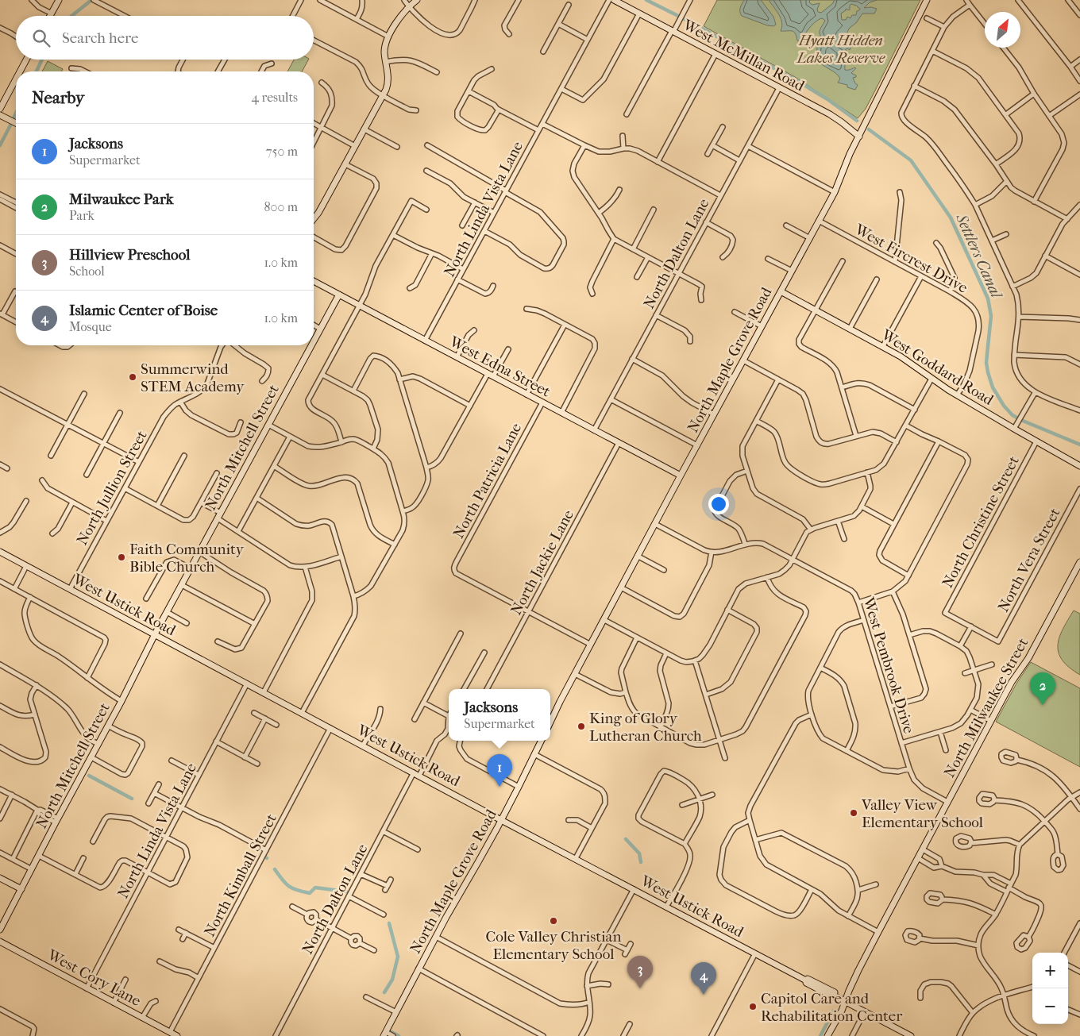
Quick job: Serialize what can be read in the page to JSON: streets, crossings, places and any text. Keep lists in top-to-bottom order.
{
  "streets": {
    "street": [
      "West McMillan Road",
      "North Linda Vista Lane",
      "North Dalton Lane",
      "West Fircrest Drive",
      "North Maple Grove Road",
      "West Edna Street",
      "West Goddard Road",
      "North Mitchell Street",
      "North Patricia Lane",
      "North Jullion Street",
      "North Christine Street",
      "North Vera Street",
      "North Jackie Lane",
      "West Ustick Road",
      "West Pembrook Drive",
      "North Milwaukee Street",
      "North Kimball Street",
      "West Cory Lane"
    ]
  },
  "crossings": [
    ["West McMillan Road", "North Dalton Lane"],
    ["West McMillan Road", "North Maple Grove Road"],
    ["North Linda Vista Lane", "West Edna Street"],
    ["North Linda Vista Lane", "West Ustick Road"],
    ["North Linda Vista Lane", "West Cory Lane"],
    ["North Dalton Lane", "West Edna Street"],
    ["North Dalton Lane", "West Ustick Road"],
    ["West Fircrest Drive", "North Maple Grove Road"],
    ["West Fircrest Drive", "West Goddard Road"],
    ["North Maple Grove Road", "West Edna Street"],
    ["North Maple Grove Road", "West Goddard Road"],
    ["North Maple Grove Road", "West Ustick Road"],
    ["West Edna Street", "North Mitchell Street"],
    ["West Edna Street", "North Patricia Lane"],
    ["West Edna Street", "North Jackie Lane"],
    ["West Goddard Road", "North Christine Street"],
    ["North Mitchell Street", "West Ustick Road"],
    ["North Patricia Lane", "North Jackie Lane"],
    ["North Jullion Street", "West Ustick Road"],
    ["North Christine Street", "North Vera Street"],
    ["West Ustick Road", "North Milwaukee Street"],
    ["West Ustick Road", "North Kimball Street"],
    ["West Pembrook Drive", "North Milwaukee Street"],
    ["North Kimball Street", "West Cory Lane"]
  ],
  "water": ["Settlers Canal"],
  "parks": ["Hyatt Hidden Lakes Reserve"],
  "places": [
    "Summerwind STEM Academy",
    "Faith Community Bible Church",
    "King of Glory Lutheran Church",
    "Valley View Elementary School",
    "Cole Valley Christian Elementary School",
    "Capitol Care and Rehabilitation Center"
  ],
  "north": "top right",
  "page": {
    "search": "Search here",
    "heading": ["Nearby", "4 results"],
    "list": [
      {
        "mark": "1",
        "name": "Jacksons",
        "note": "Supermarket",
        "value": "750 m"
      },
      {
        "mark": "2",
        "name": "Milwaukee Park",
        "note": "Park",
        "value": "800 m"
      },
      {
        "mark": "3",
        "name": "Hillview Preschool",
        "note": "School",
        "value": "1.0 km"
      },
      {
        "mark": "4",
        "name": "Islamic Center of Boise",
        "note": "Mosque",
        "value": "1.0 km"
      }
    ],
    "pins": [
      "2",
      "1",
      "3",
      "4"
    ],
    "popup": ["Jacksons", "Supermarket"],
    "map_buttons": ["+", "−"]
  }
}
